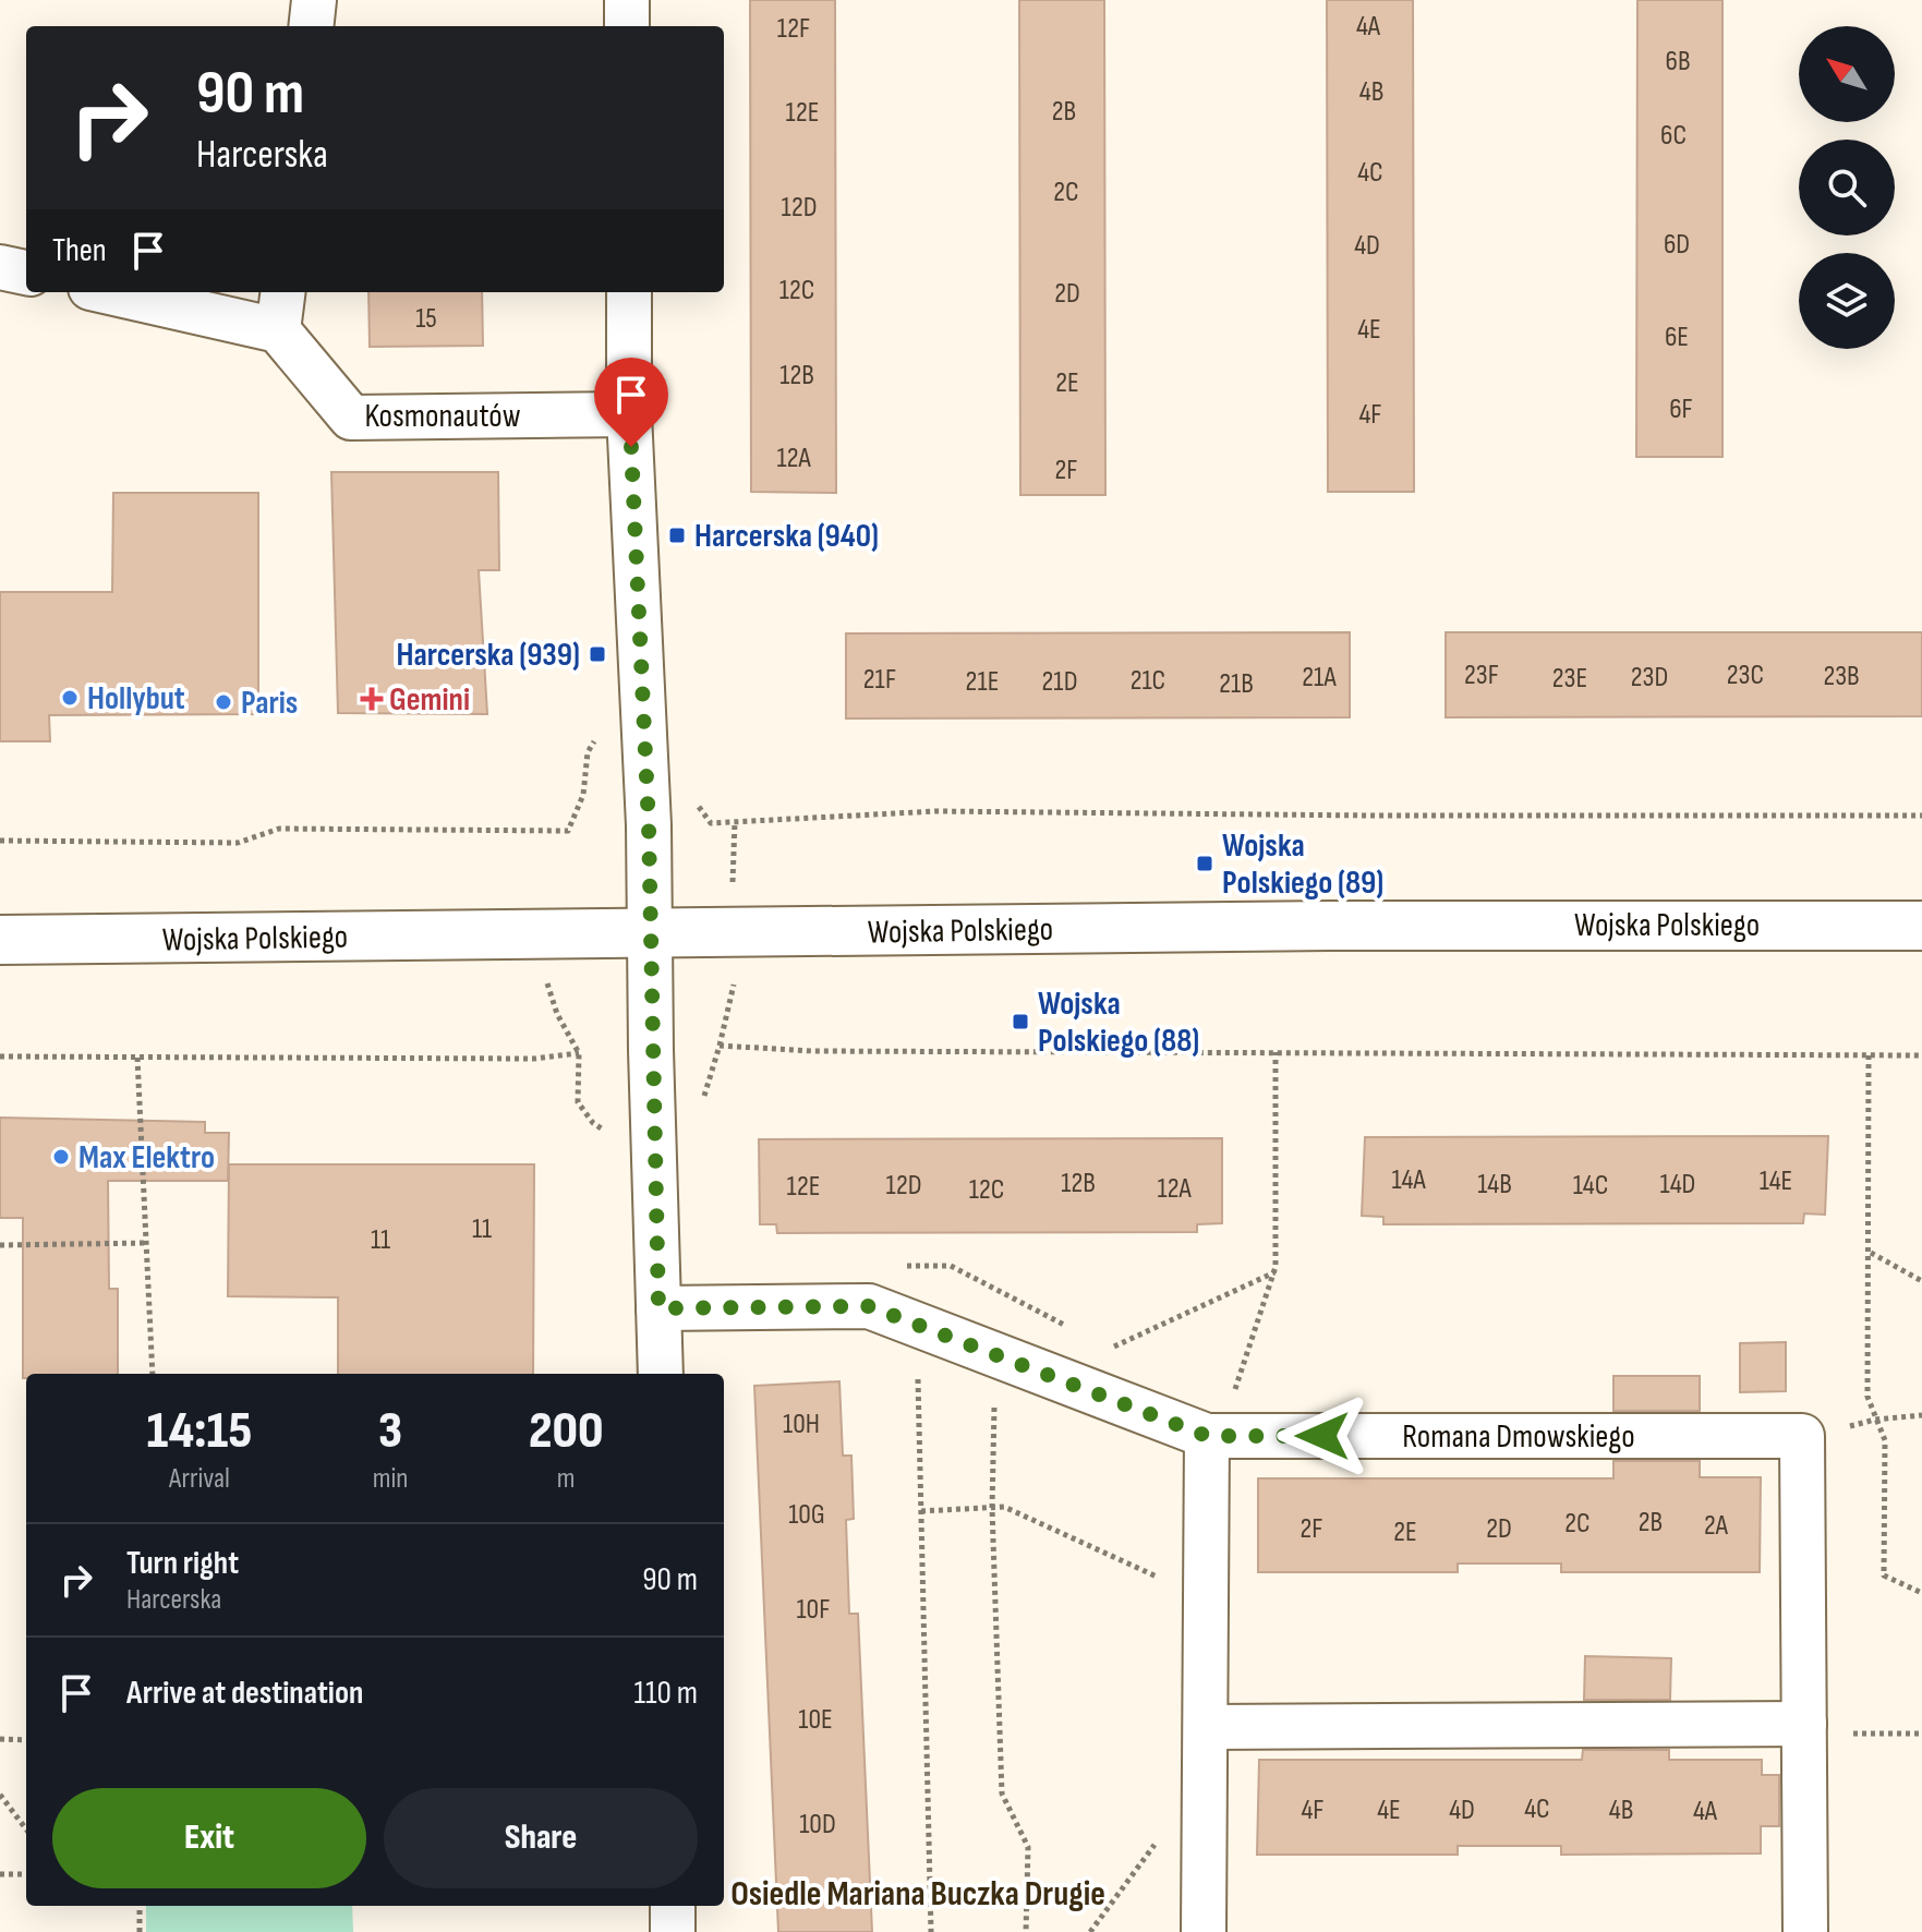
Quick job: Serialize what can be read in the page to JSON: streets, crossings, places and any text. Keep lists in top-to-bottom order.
{
  "streets": {
    "street": ["Kosmonautów", "Wojska Polskiego", "Romana Dmowskiego"]
  },
  "districts": ["Osiedle Mariana Buczka Drugie"],
  "places": {
    "transit": [
      "Harcerska (940)",
      "Harcerska (939)",
      "Wojska Polskiego (89)",
      "Wojska Polskiego (88)"
    ],
    "other": ["Hollybut", "Paris", "Max Elektro"],
    "health": ["Gemini"]
  },
  "house_numbers": [
    "4A",
    "12F",
    "6B",
    "4B",
    "2B",
    "12E",
    "6C",
    "4C",
    "2C",
    "12D",
    "6D",
    "4D",
    "12C",
    "2D",
    "15",
    "4E",
    "6E",
    "12B",
    "2E",
    "6F",
    "4F",
    "12A",
    "2F",
    "23F",
    "23C",
    "23B",
    "21A",
    "23D",
    "23E",
    "21F",
    "21C",
    "21E",
    "21D",
    "21B",
    "14A",
    "14E",
    "12B",
    "14B",
    "14D",
    "12D",
    "14C",
    "12E",
    "12A",
    "12C",
    "11",
    "11",
    "10H",
    "10G",
    "2B",
    "2C",
    "2A",
    "2F",
    "2D",
    "2E",
    "10F",
    "10E",
    "4C",
    "4F",
    "4E",
    "4D",
    "4B",
    "4A",
    "10D"
  ],
  "north": "top left",
  "page": {
    "turn": ["90 m", "Harcerska"],
    "then": "Then",
    "eta": [
      "14:15",
      "Arrival",
      "3",
      "min",
      "200",
      "m"
    ],
    "list": [
      {
        "name": "Turn right",
        "note": "Harcerska",
        "value": "90 m"
      },
      {
        "name": "Arrive at destination",
        "value": "110 m"
      }
    ],
    "buttons": ["Exit", "Share"]
  }
}
